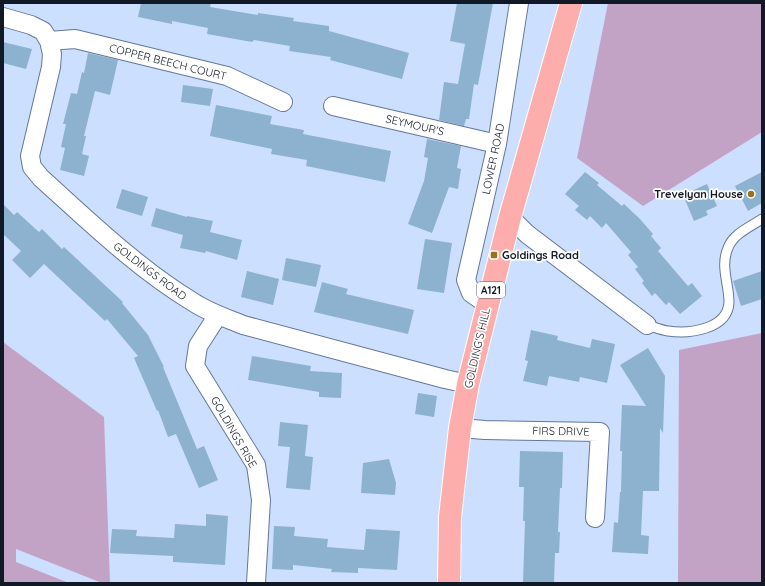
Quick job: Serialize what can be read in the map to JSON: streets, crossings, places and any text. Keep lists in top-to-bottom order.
{
  "streets": {
    "main road": ["A121", "GOLDING'S HILL"],
    "street": [
      "COPPER BEECH COURT",
      "SEYMOUR'S",
      "LOWER ROAD",
      "GOLDINGS ROAD",
      "FIRS DRIVE",
      "GOLDINGS RISE"
    ]
  },
  "crossings": [
    ["COPPER BEECH COURT", "GOLDINGS ROAD"],
    ["SEYMOUR'S", "LOWER ROAD"],
    ["LOWER ROAD", "GOLDING'S HILL"],
    ["GOLDINGS ROAD", "GOLDING'S HILL"],
    ["GOLDINGS ROAD", "GOLDINGS RISE"],
    ["GOLDING'S HILL", "FIRS DRIVE"]
  ],
  "places": {
    "other": ["Trevelyan House"],
    "transit": ["Goldings Road"]
  }
}
